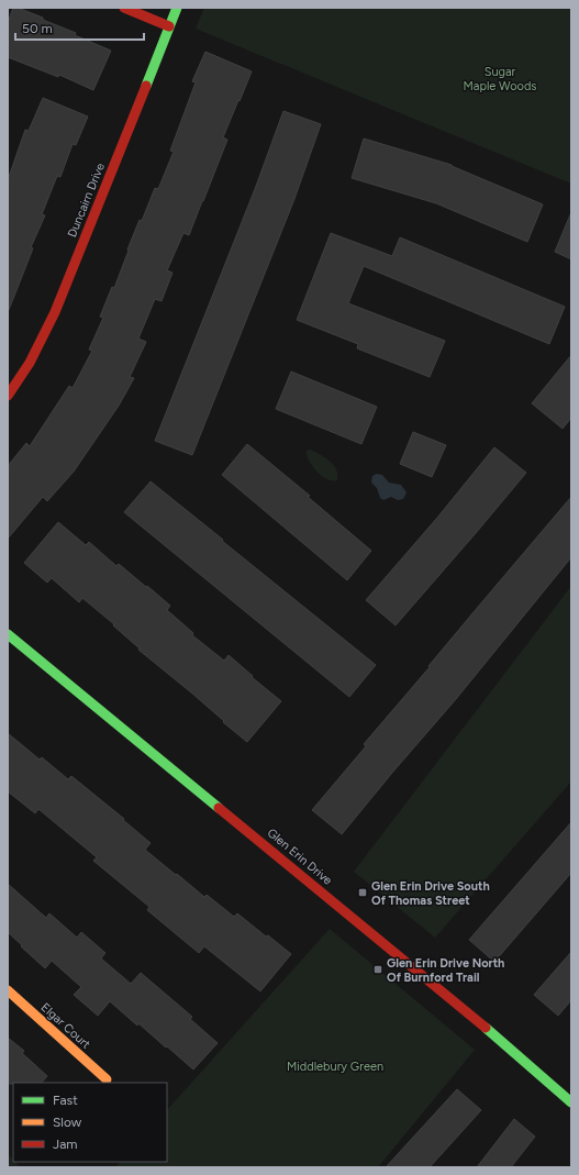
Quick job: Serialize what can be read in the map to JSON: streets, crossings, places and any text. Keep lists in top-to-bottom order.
{
  "streets": {
    "street": ["Duncairn Drive", "Glen Erin Drive", "Elgar Court"]
  },
  "parks": ["Sugar Maple Woods", "Middlebury Green"],
  "places": {
    "transit": ["Glen Erin Drive South Of Thomas Street", "Glen Erin Drive North Of Burnford Trail"]
  },
  "legend": ["Fast", "Slow", "Jam"],
  "scale_bar": "50 m"
}
